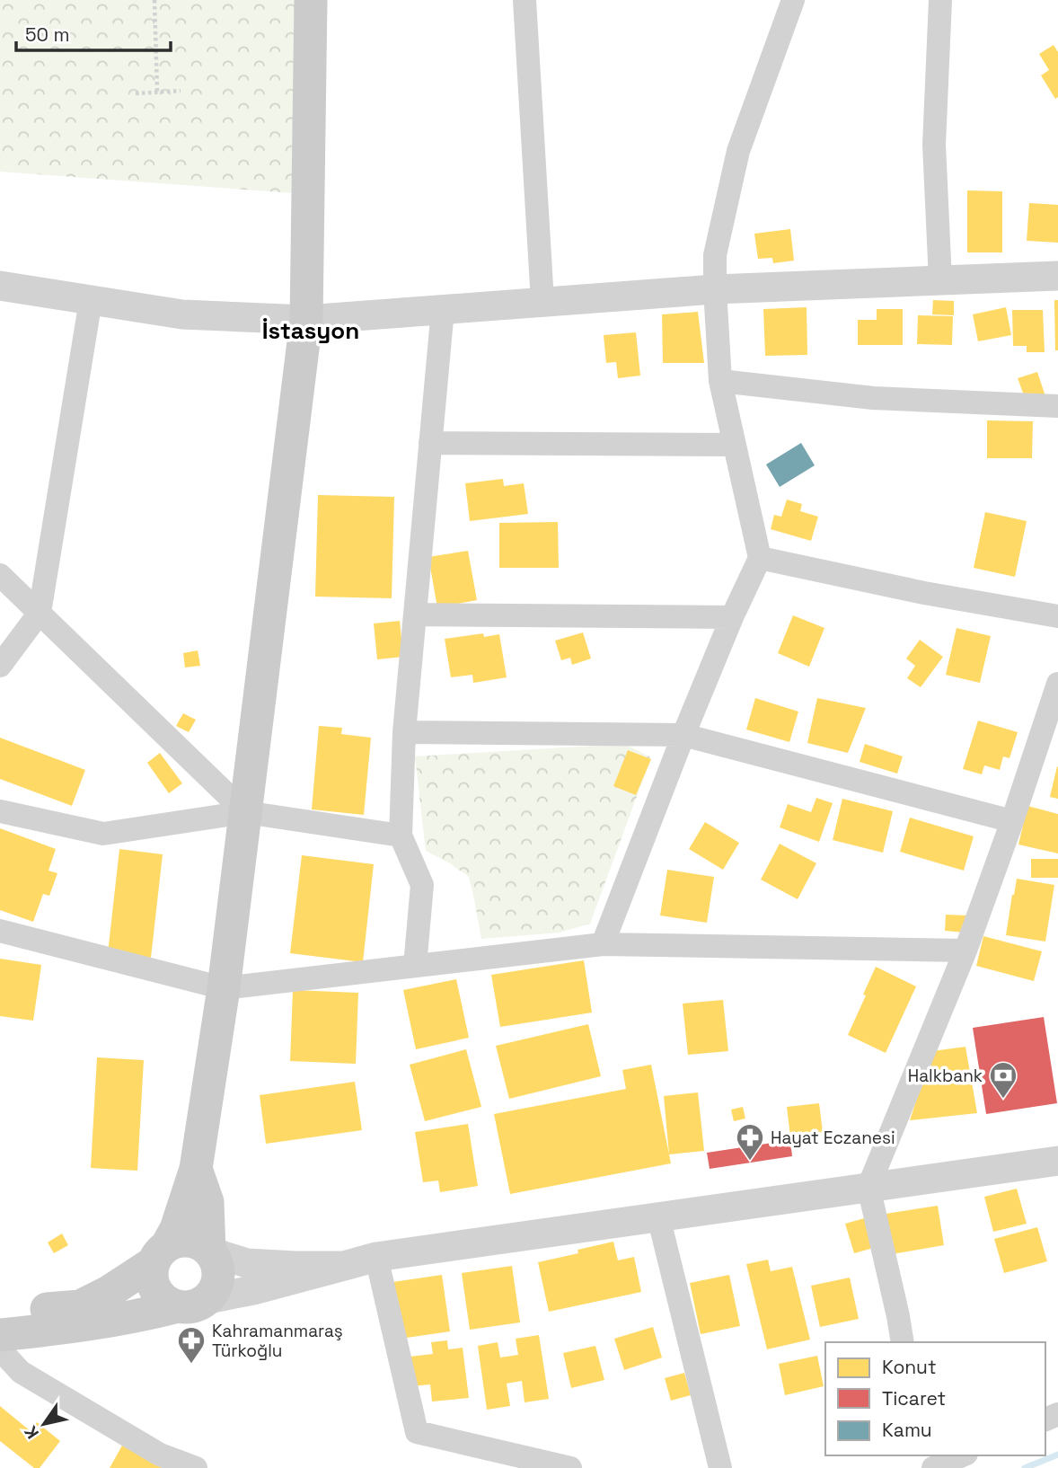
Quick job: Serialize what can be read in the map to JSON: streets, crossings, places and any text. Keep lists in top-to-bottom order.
{
  "districts": ["İstasyon"],
  "places": {
    "bank": ["Halkbank"],
    "pharmacy": ["Hayat Eczanesi", "Kahramanmaraş Türkoğlu"]
  },
  "legend": ["Konut", "Ticaret", "Kamu"],
  "scale_bar": "50 m",
  "north": "bottom left"
}
